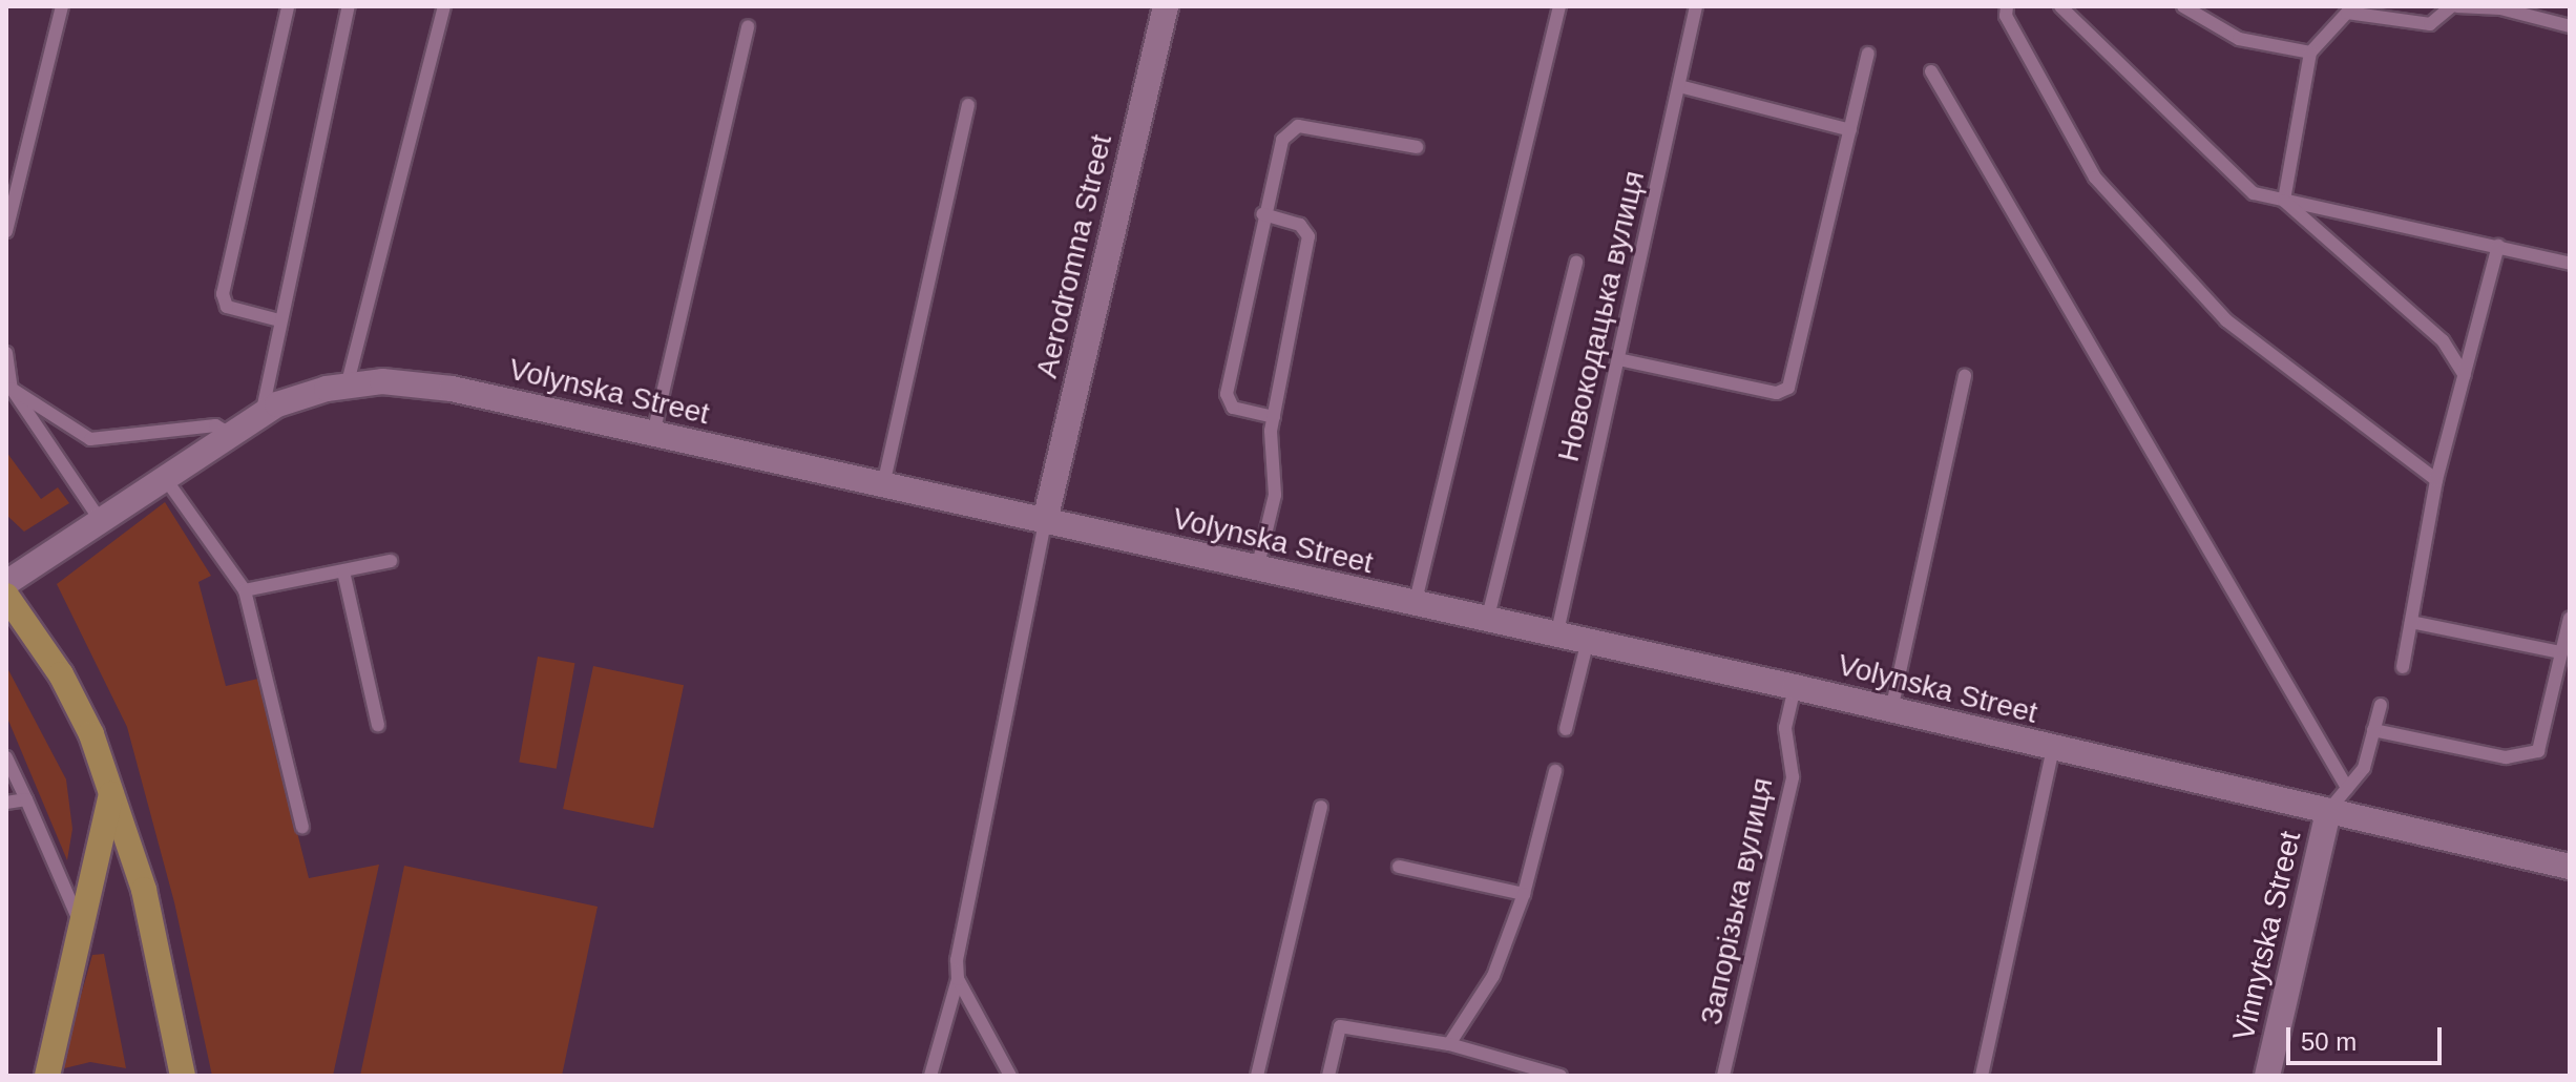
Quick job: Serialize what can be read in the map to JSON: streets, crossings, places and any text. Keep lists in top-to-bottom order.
{
  "streets": {
    "street": ["Aerodromna Street", "Volynska Street", "Vinnytska Street"],
    "lane": ["Новокодацька вулиця", "Запорізька вулиця"]
  },
  "crossings": [
    ["Aerodromna Street", "Volynska Street"],
    ["Новокодацька вулиця", "Volynska Street"],
    ["Volynska Street", "Запорізька вулиця"],
    ["Volynska Street", "Vinnytska Street"]
  ],
  "scale_bar": "50 m"
}
